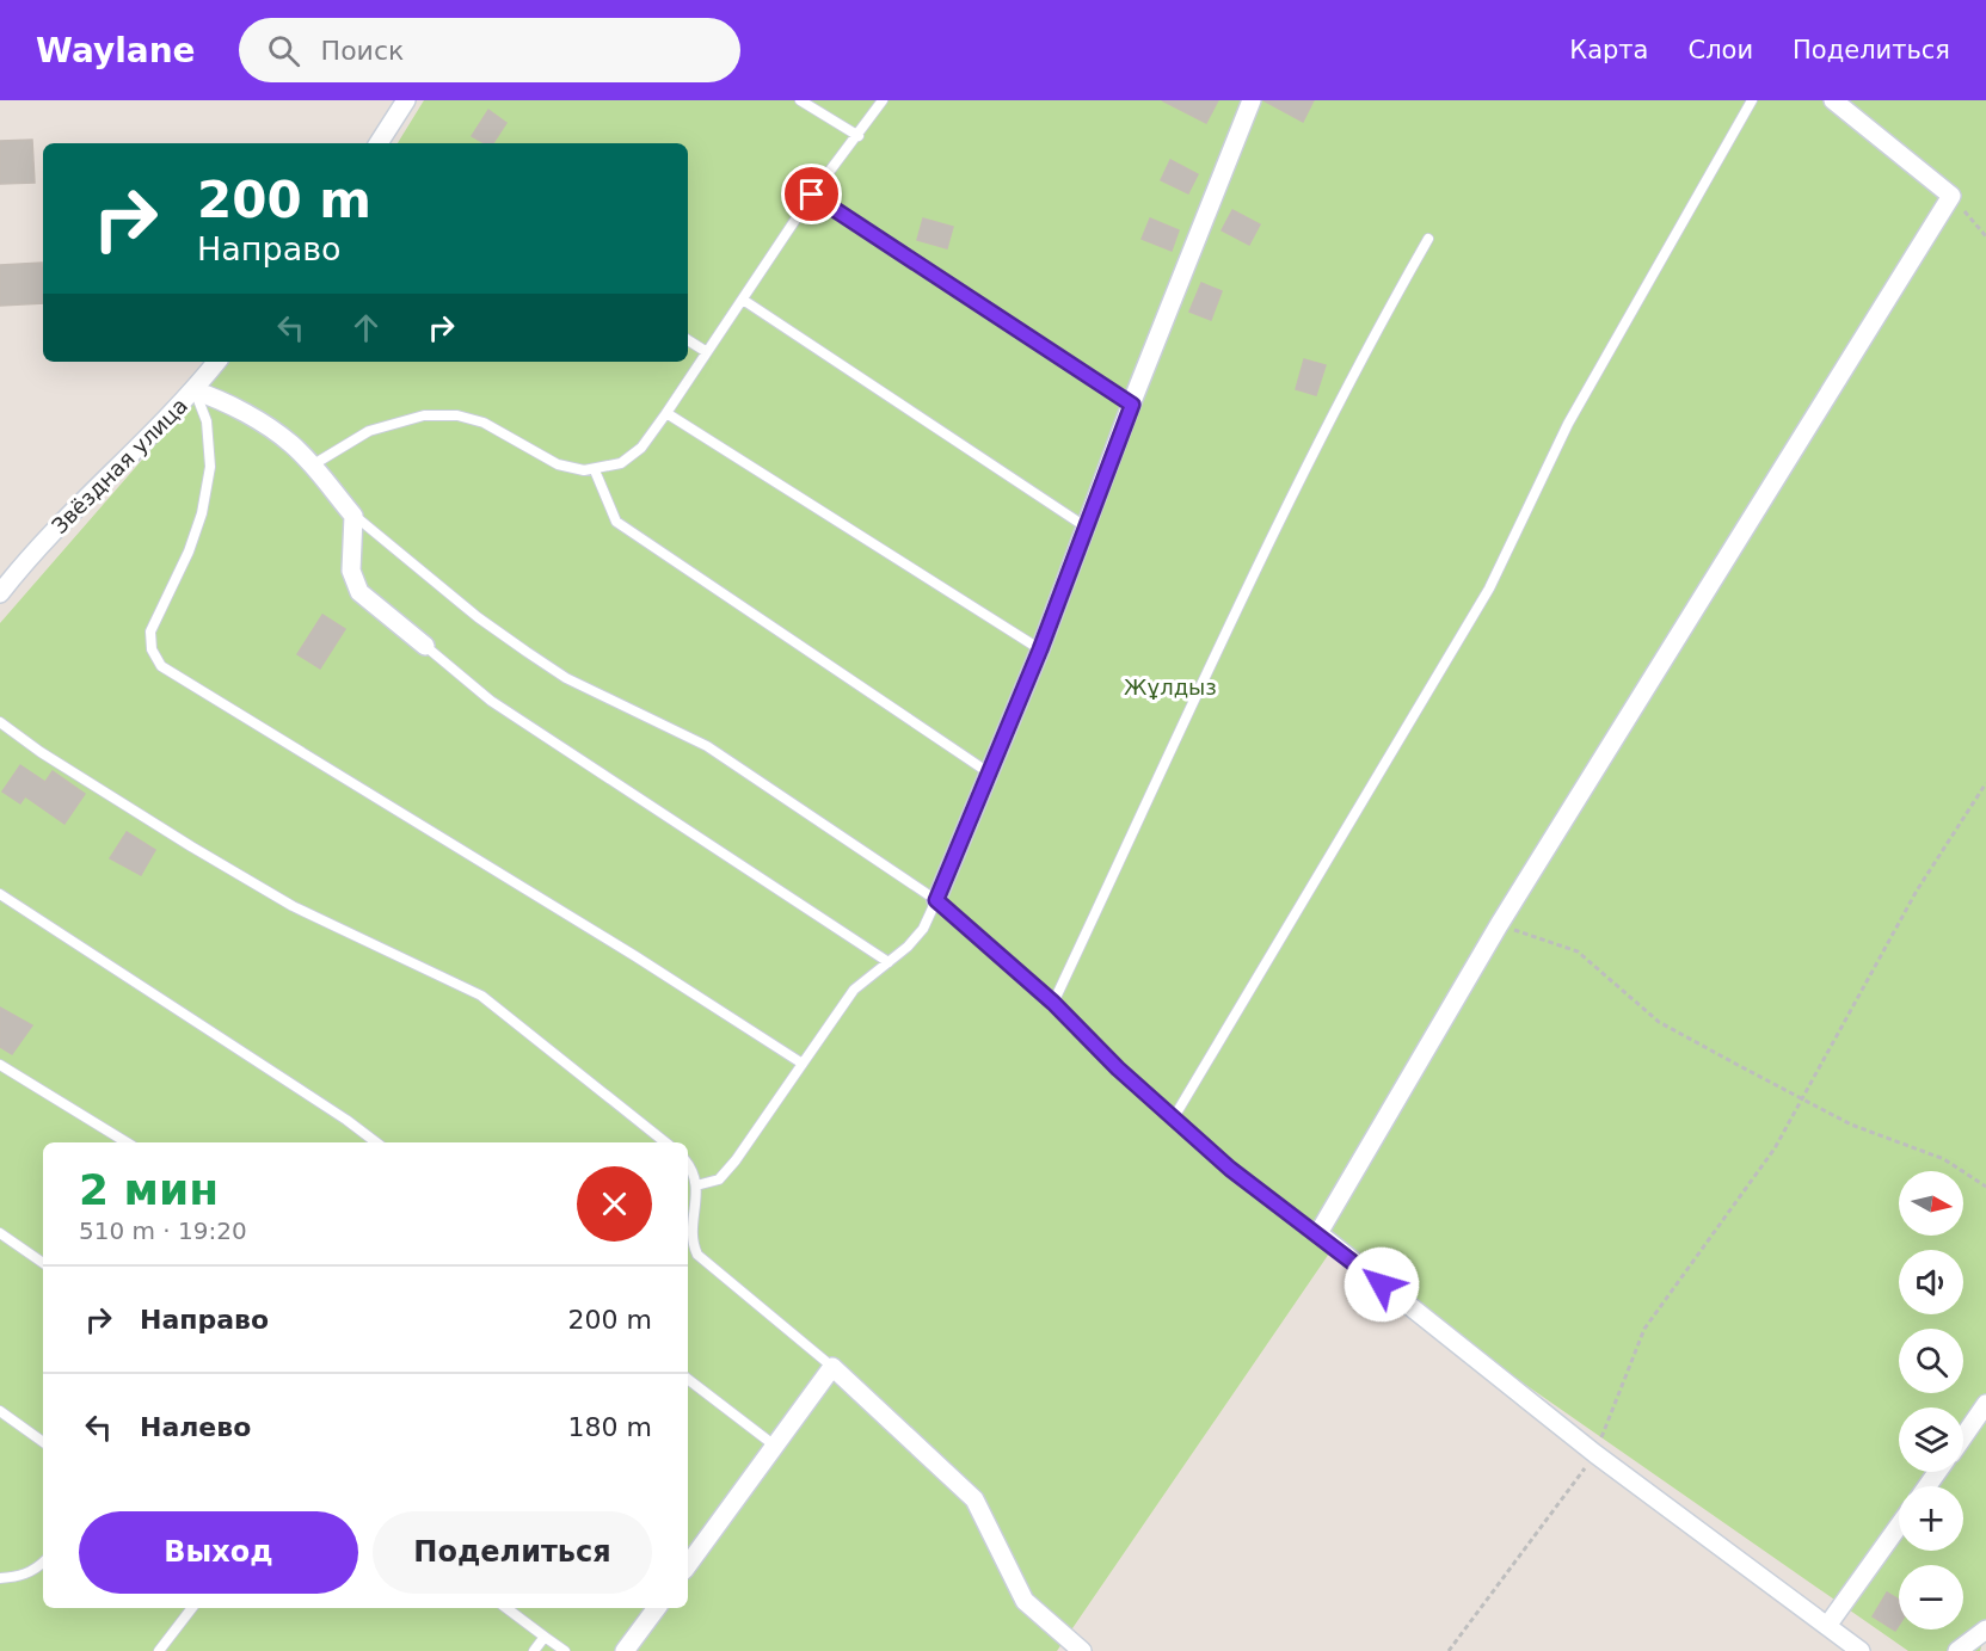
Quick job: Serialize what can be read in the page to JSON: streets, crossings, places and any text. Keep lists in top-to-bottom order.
{
  "streets": {
    "street": ["Звёздная улица"]
  },
  "parks": ["Жұлдыз"],
  "north": "right",
  "page": {
    "header": "Waylane",
    "search": "Поиск",
    "nav": ["Карта", "Слои", "Поделиться"],
    "turn": ["200 m", "Направо"],
    "heading": ["2 мин", "510 m · 19:20"],
    "map_buttons": ["+", "−"],
    "list": [
      {
        "name": "Направо",
        "value": "200 m"
      },
      {
        "name": "Налево",
        "value": "180 m"
      }
    ],
    "buttons": ["Выход", "Поделиться"]
  }
}
